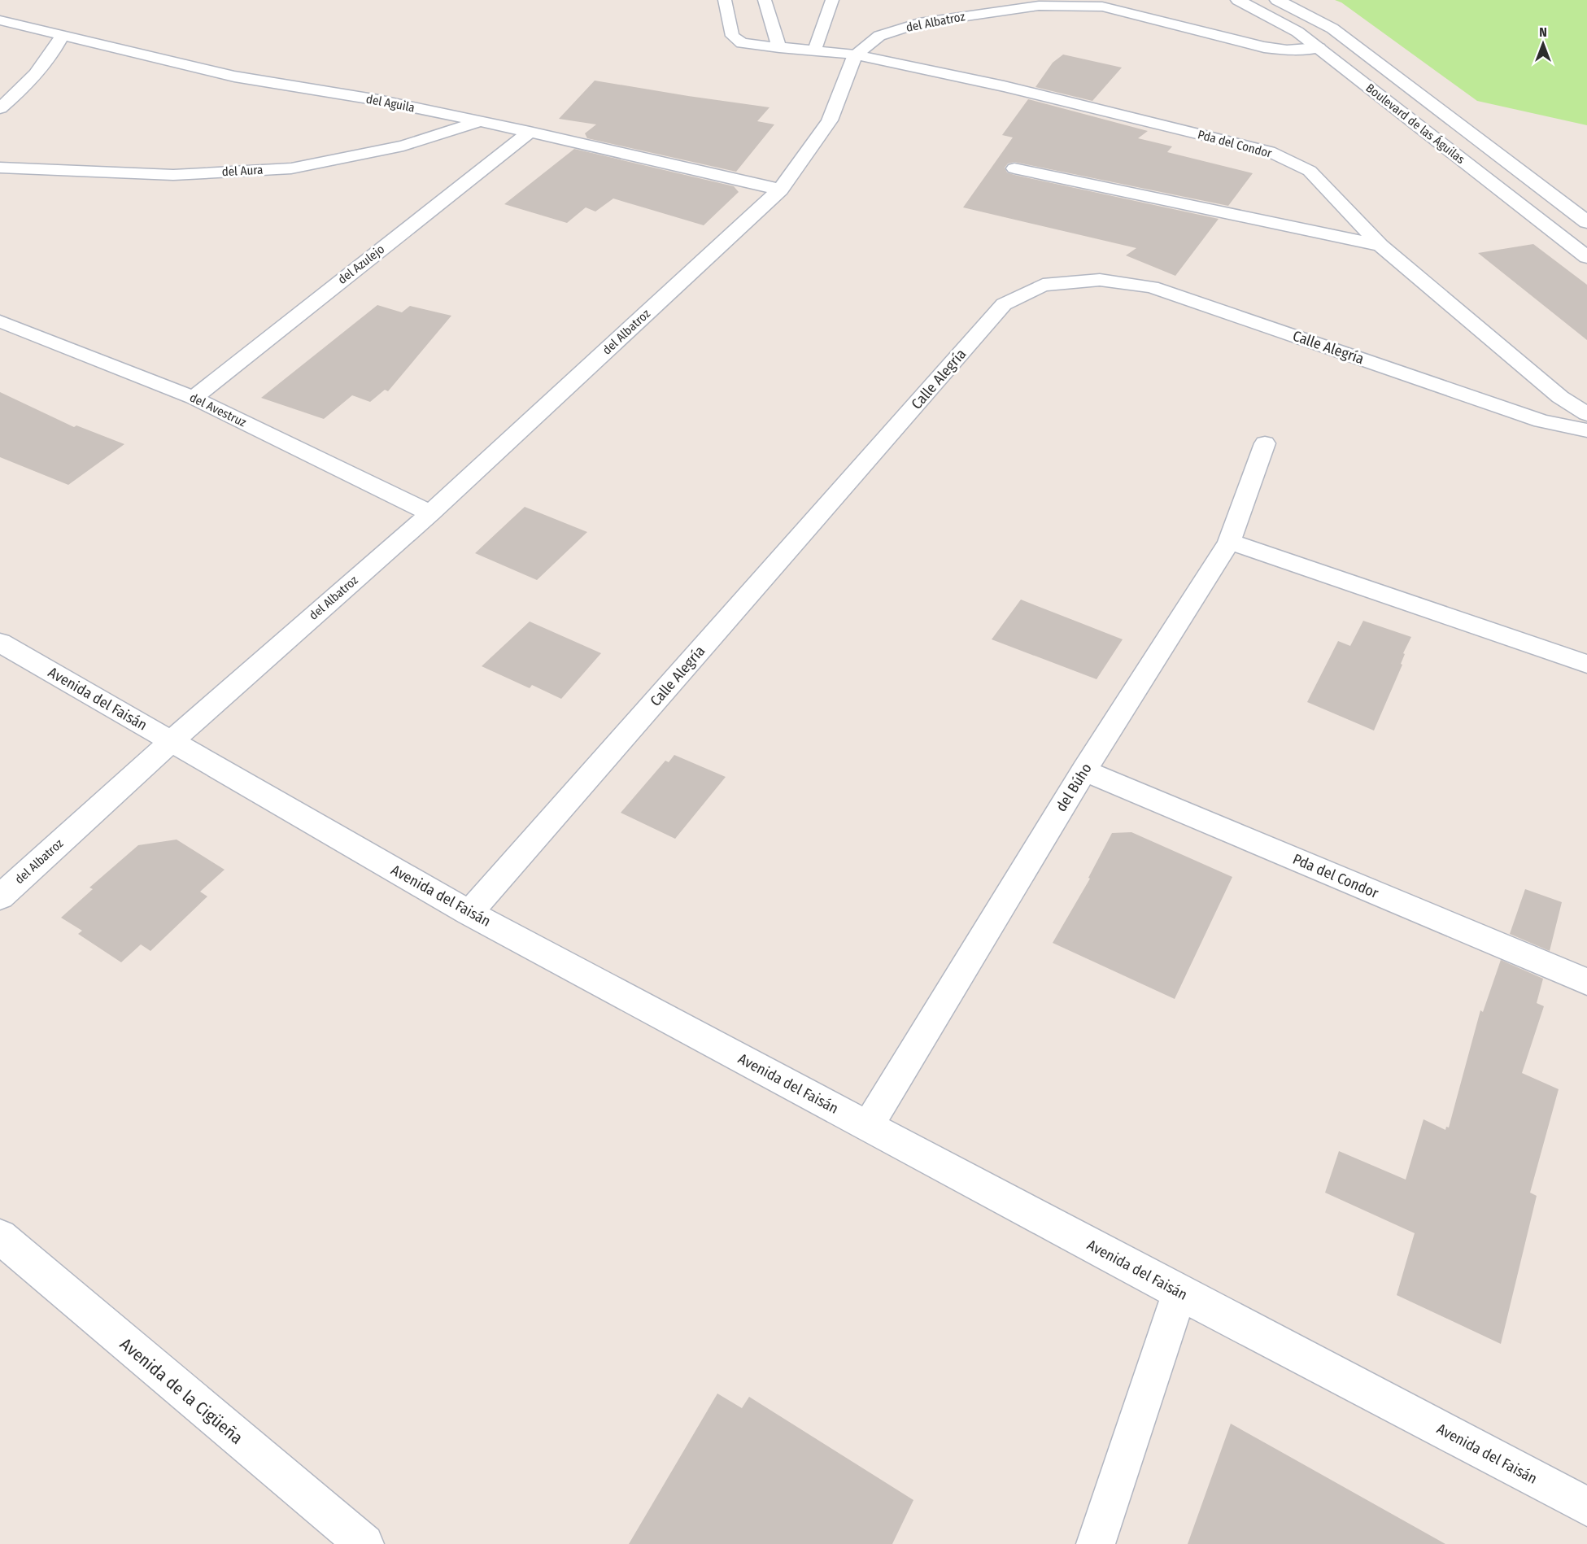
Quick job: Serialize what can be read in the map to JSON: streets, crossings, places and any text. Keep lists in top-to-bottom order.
{
  "streets": {
    "street": [
      "del Albatroz",
      "del Aguila",
      "Boulevard de las Águilas",
      "Pda del Condor",
      "del Aura",
      "del Azulejo",
      "Calle Alegría",
      "del Avestruz",
      "Avenida del Faisán",
      "del Búho",
      "Avenida de la Cigüeña"
    ]
  },
  "crossings": [
    ["del Albatroz", "del Aguila"],
    ["del Albatroz", "Boulevard de las Águilas"],
    ["del Albatroz", "Pda del Condor"],
    ["del Albatroz", "del Avestruz"],
    ["del Albatroz", "Avenida del Faisán"],
    ["del Aguila", "del Aura"],
    ["del Aguila", "del Azulejo"],
    ["Pda del Condor", "del Búho"],
    ["del Azulejo", "del Avestruz"],
    ["Calle Alegría", "Avenida del Faisán"],
    ["Avenida del Faisán", "del Búho"]
  ],
  "north": "top"
}
